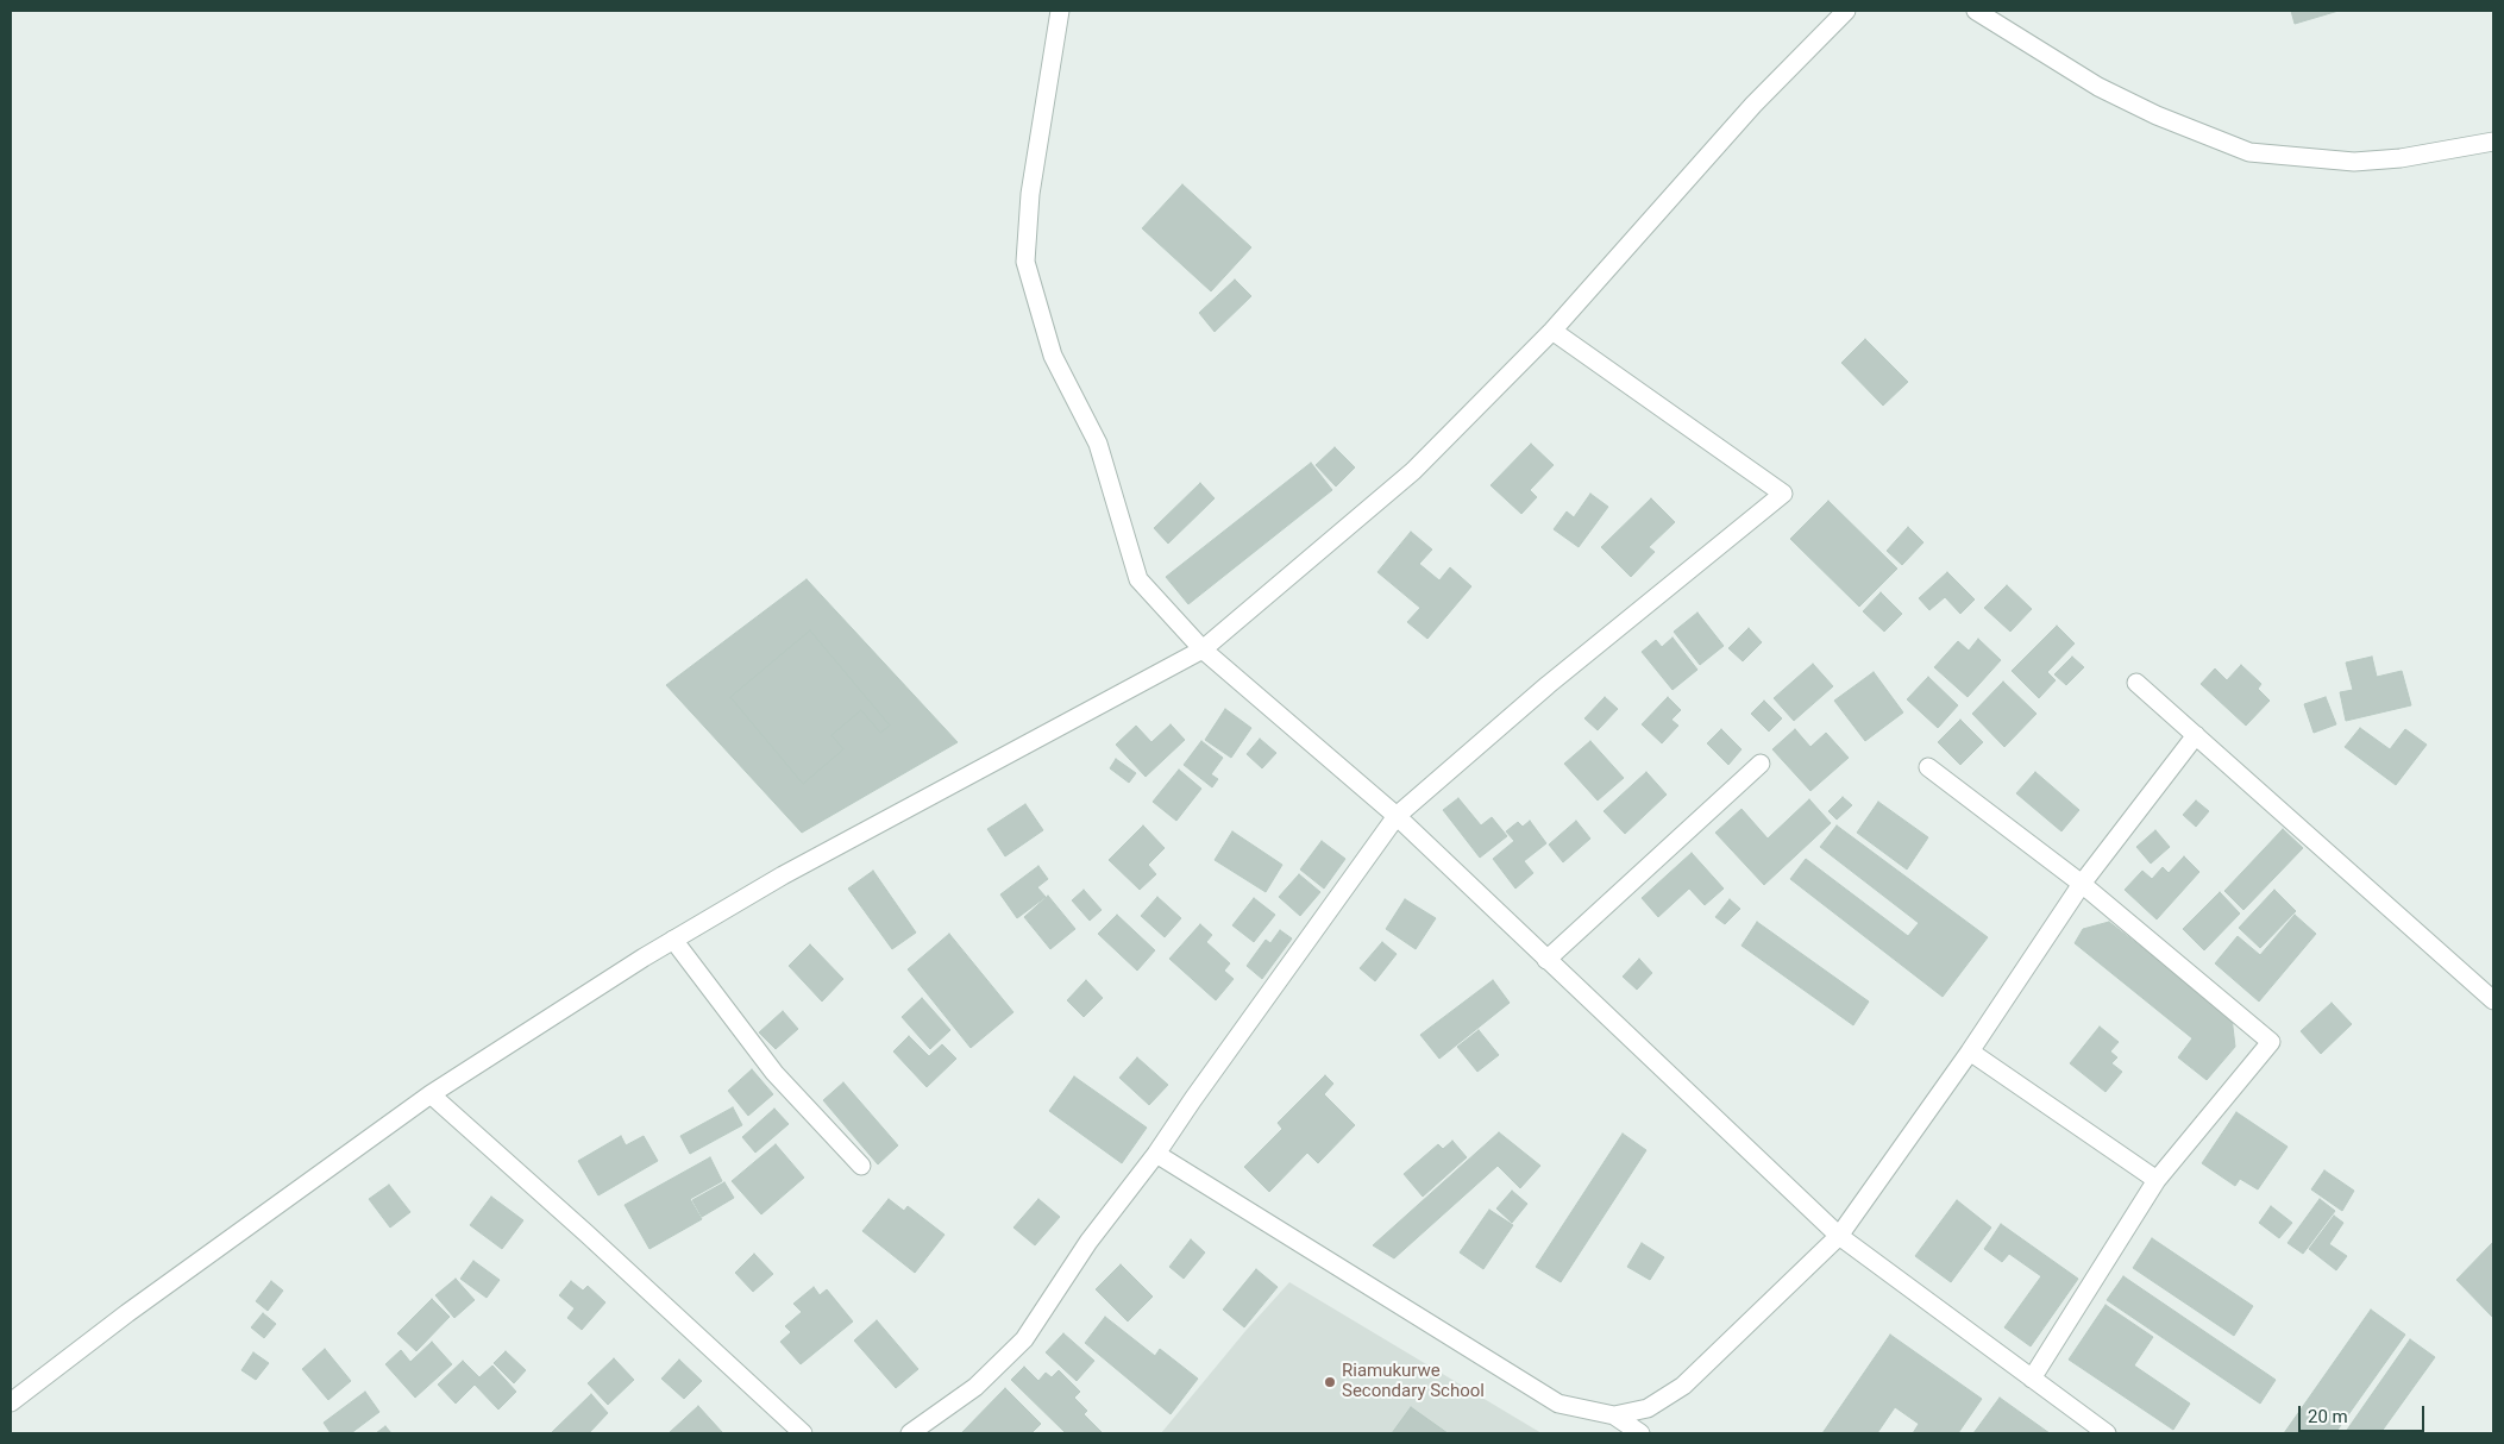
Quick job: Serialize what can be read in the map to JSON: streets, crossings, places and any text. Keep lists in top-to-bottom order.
{
  "places": ["Riamukurwe Secondary School"],
  "scale_bar": "20 m"
}
